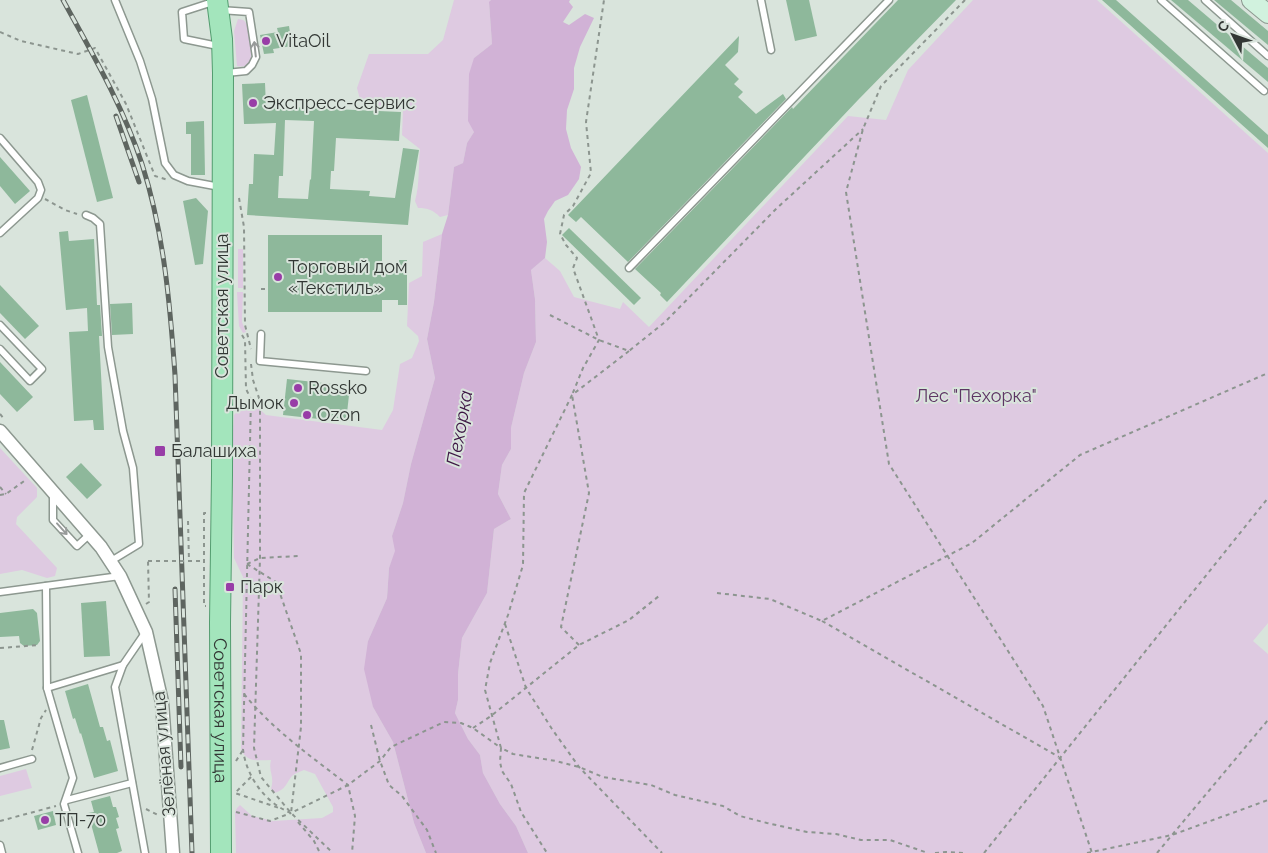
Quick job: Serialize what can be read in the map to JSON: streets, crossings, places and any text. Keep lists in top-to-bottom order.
{
  "streets": {
    "main road": ["Советская улица"],
    "street": ["Зелёная улица"]
  },
  "water": ["Пехорка"],
  "parks": ["Лес \"Пехорка\""],
  "places": {
    "other": [
      "VitaOil",
      "Экспресс-сервис",
      "Торговый дом «Текстиль»",
      "Rossko",
      "Дымок",
      "Ozon",
      "ТП-70"
    ],
    "transit": ["Балашиха", "Парк"]
  },
  "north": "top left"
}
